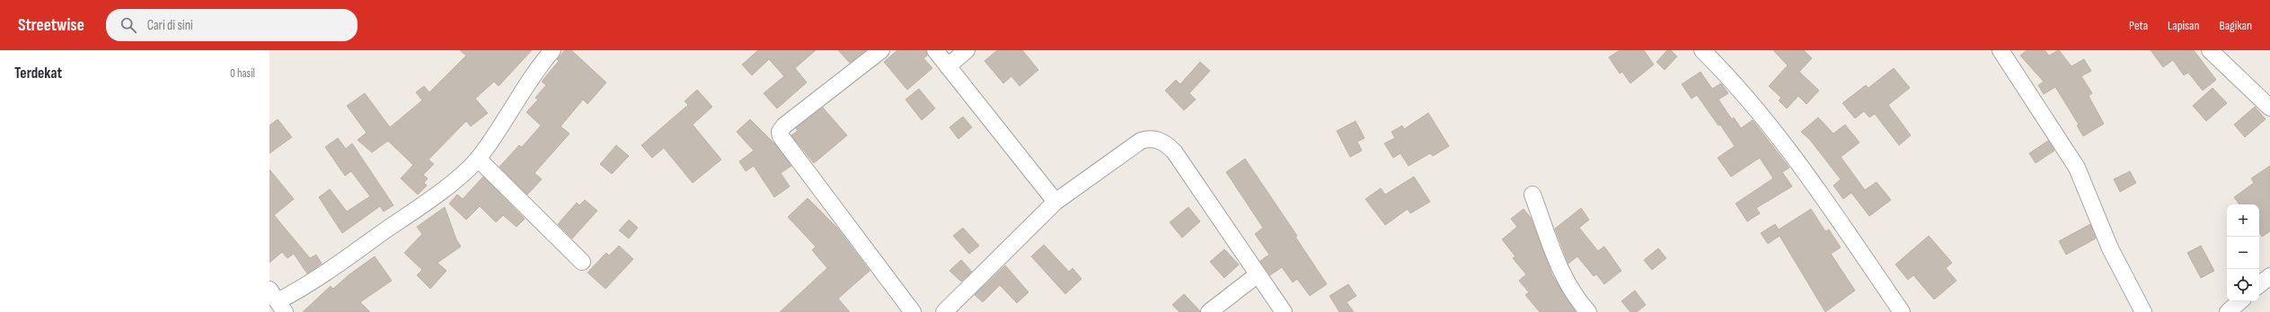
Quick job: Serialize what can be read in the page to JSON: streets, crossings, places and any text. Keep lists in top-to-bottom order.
{
  "page": {
    "header": "Streetwise",
    "search": "Cari di sini",
    "nav": ["Peta", "Lapisan", "Bagikan"],
    "heading": ["Terdekat", "0 hasil"],
    "map_buttons": ["+", "−"]
  }
}
